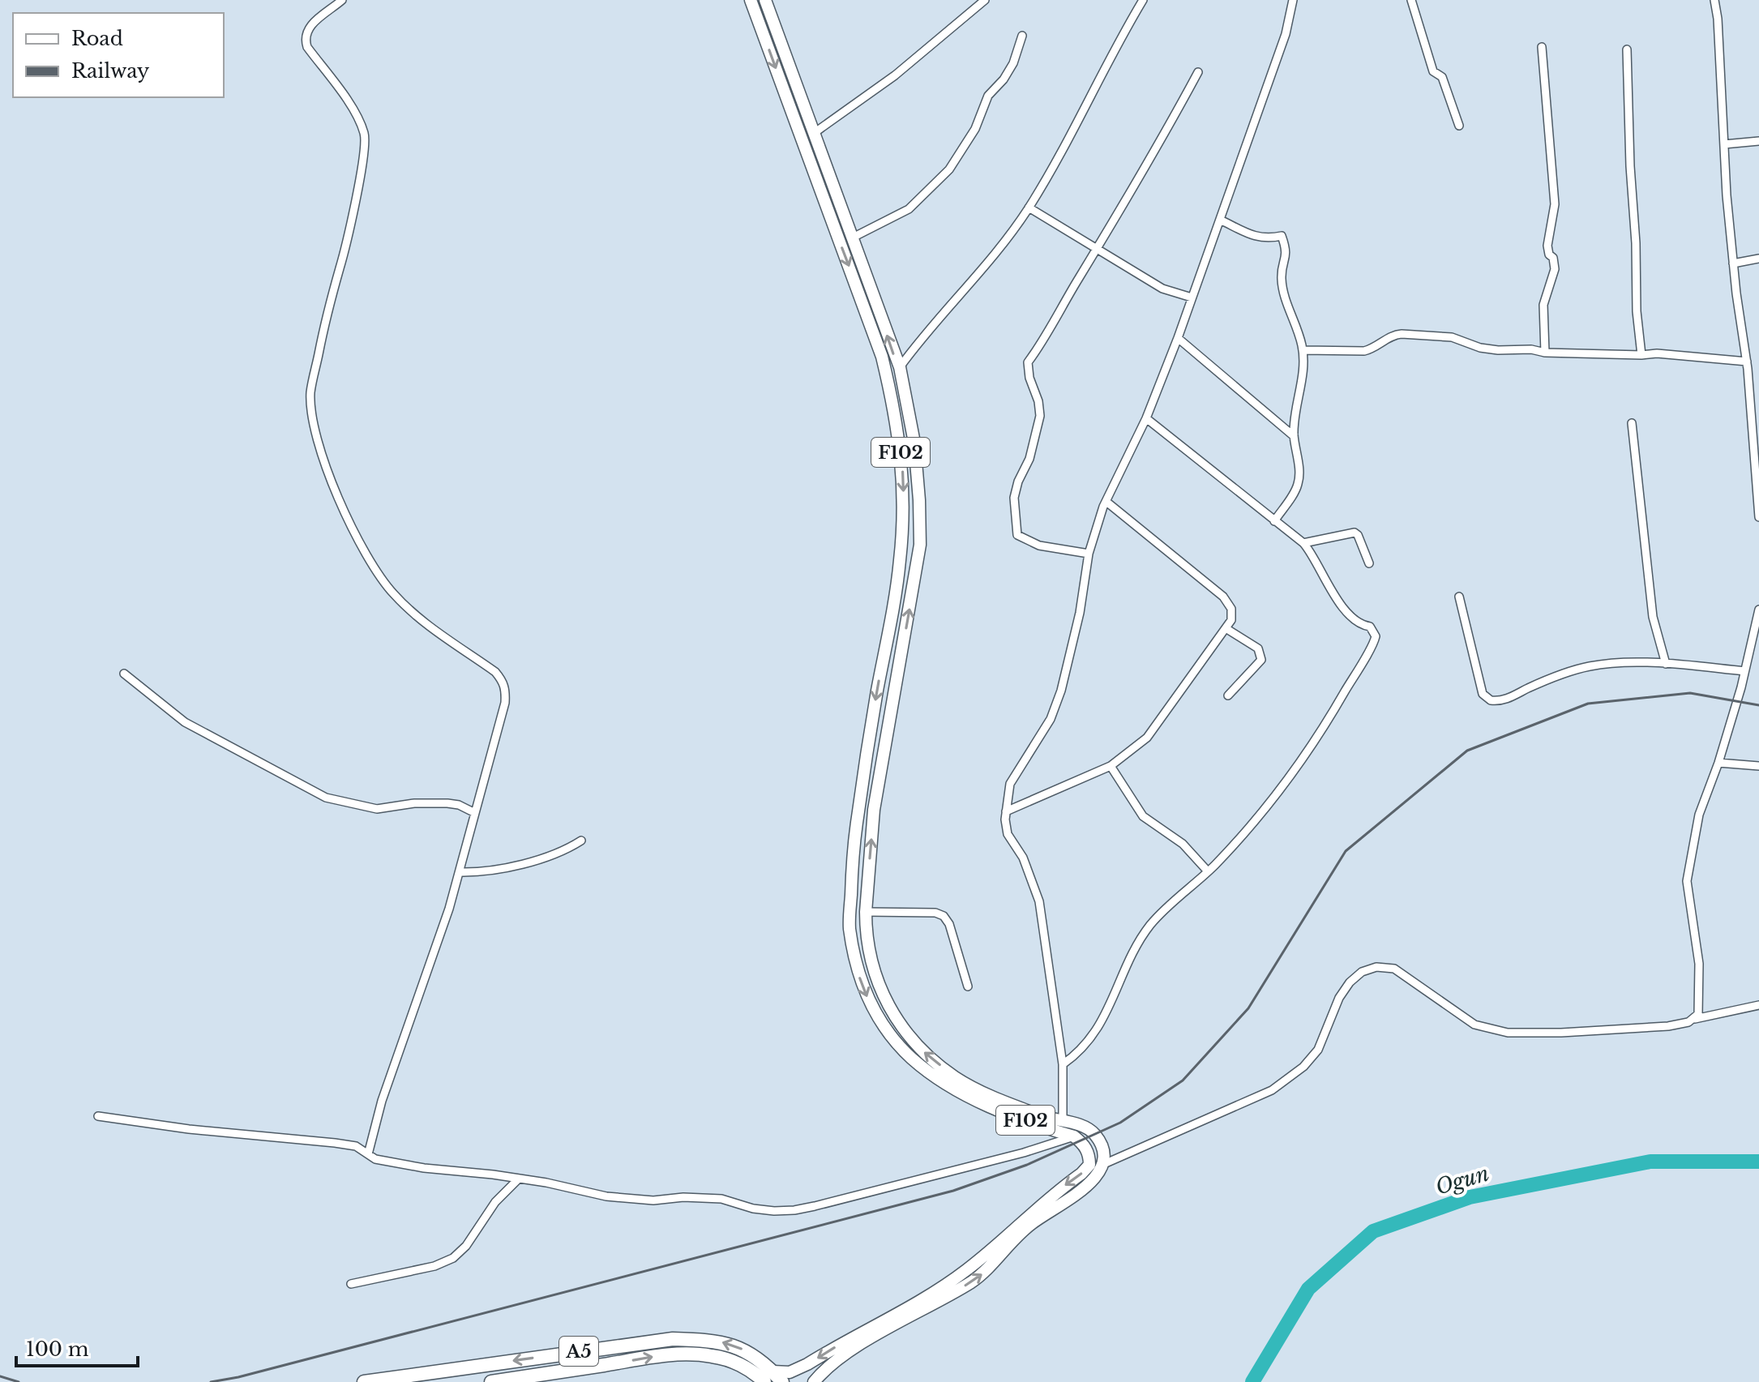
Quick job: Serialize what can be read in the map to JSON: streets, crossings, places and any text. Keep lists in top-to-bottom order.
{
  "streets": {
    "highway": ["A5"],
    "main road": ["F102"]
  },
  "crossings": [
    ["F102", "A5"]
  ],
  "water": ["Ogun"],
  "legend": ["Road", "Railway"],
  "scale_bar": "100 m"
}
